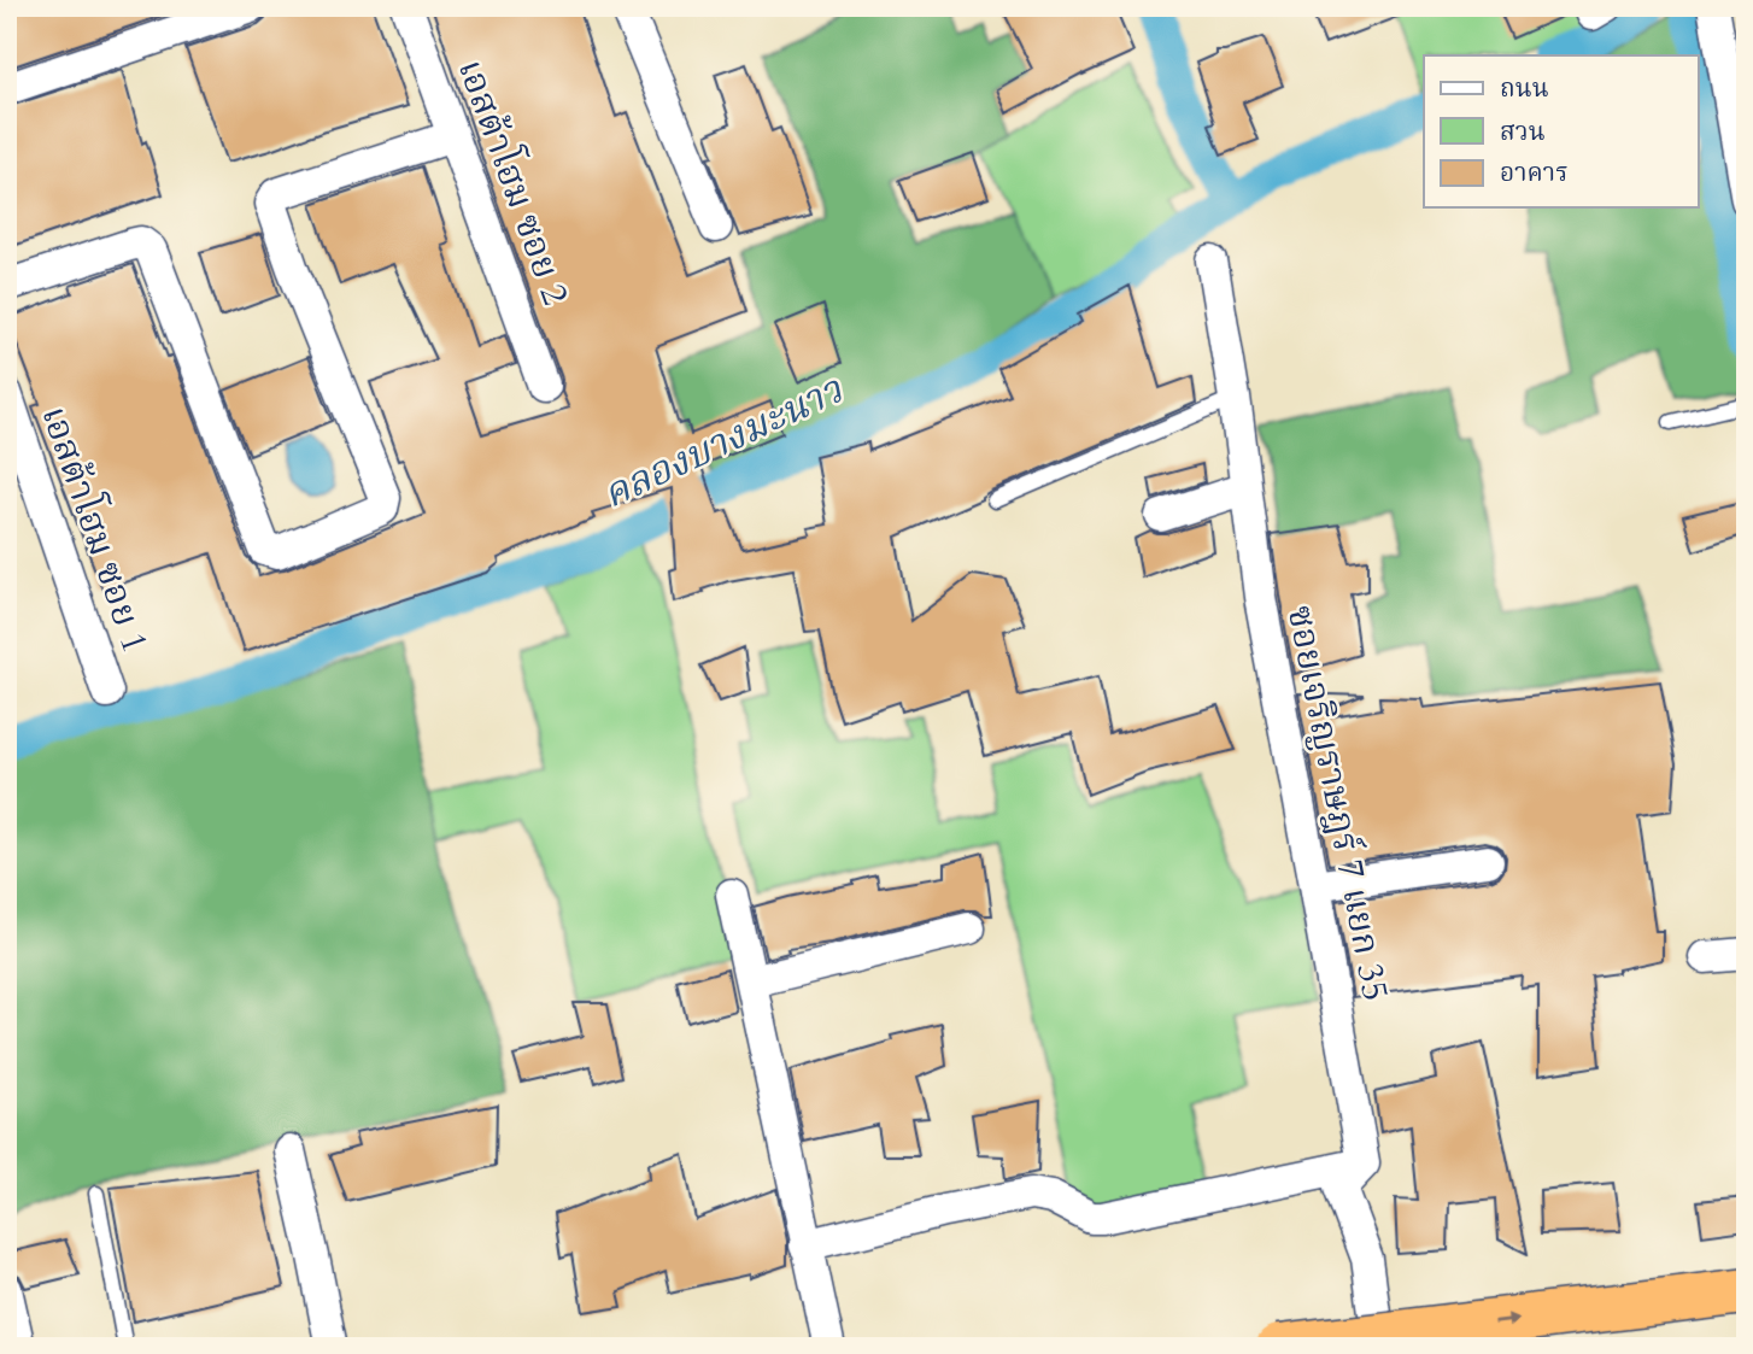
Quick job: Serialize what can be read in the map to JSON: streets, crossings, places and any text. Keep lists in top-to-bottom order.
{
  "streets": {
    "street": ["เอสต้าโฮม ซอย 2", "เอสต้าโฮม ซอย 1", "ซอยเจริญราษฎร์ 7 แยก 35"]
  },
  "water": ["คลองบางมะนาว"],
  "legend": ["ถนน", "สวน", "อาคาร"]
}
